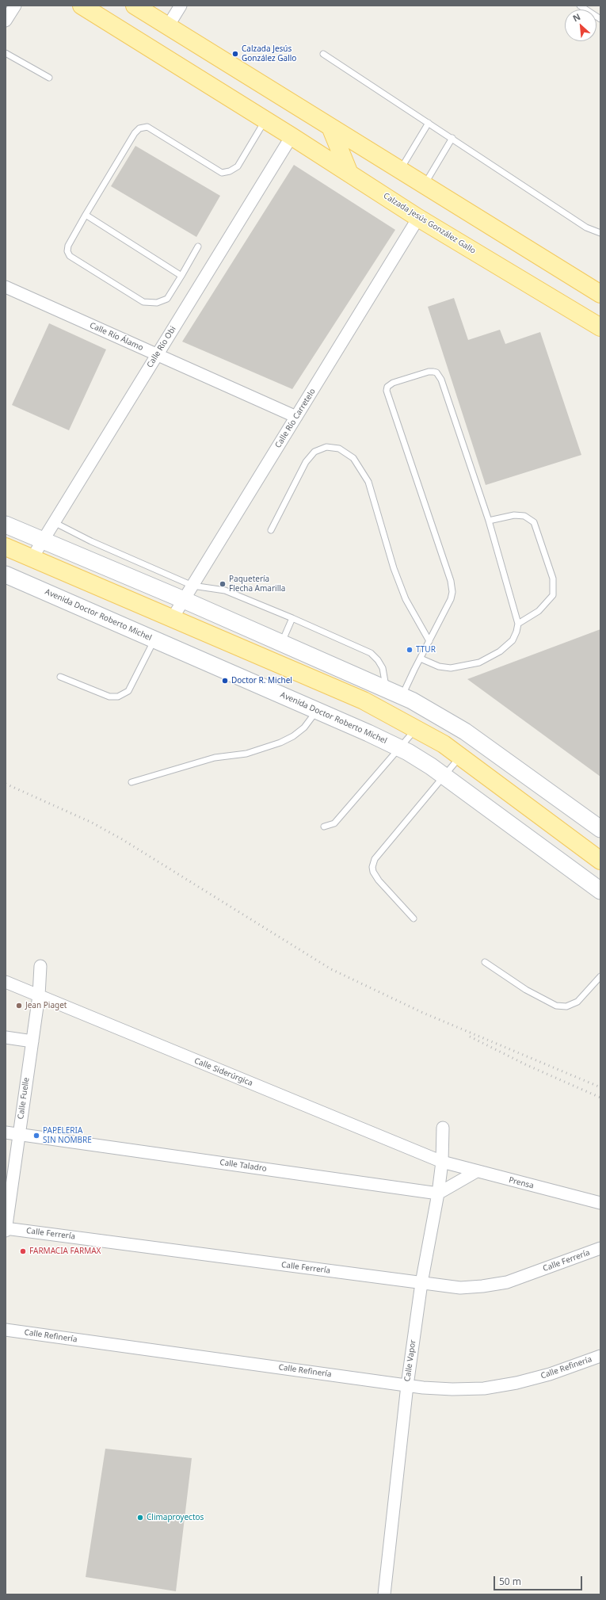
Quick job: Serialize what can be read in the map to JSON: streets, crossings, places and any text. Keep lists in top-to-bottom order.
{
  "streets": {
    "main road": ["Calzada Jesús González Gallo", "Avenida Doctor Roberto Michel"],
    "street": [
      "Calle Río Álamo",
      "Calle Río Obi",
      "Calle Río Carretelo",
      "Calle Siderúrgica",
      "Calle Fuelle",
      "Calle Taladro",
      "Prensa",
      "Calle Ferrería",
      "Calle Refinería",
      "Calle Vapor"
    ]
  },
  "crossings": [
    ["Calzada Jesús González Gallo", "Calle Río Obi"],
    ["Calzada Jesús González Gallo", "Calle Río Carretelo"],
    ["Calle Río Álamo", "Calle Río Obi"],
    ["Calle Río Álamo", "Calle Río Carretelo"],
    ["Calle Siderúrgica", "Calle Fuelle"],
    ["Calle Siderúrgica", "Prensa"],
    ["Calle Siderúrgica", "Calle Vapor"],
    ["Calle Fuelle", "Calle Taladro"],
    ["Calle Fuelle", "Calle Ferrería"],
    ["Calle Taladro", "Calle Vapor"],
    ["Prensa", "Calle Vapor"],
    ["Calle Ferrería", "Calle Vapor"],
    ["Calle Refinería", "Calle Vapor"]
  ],
  "places": [
    "Calzada Jesús González Gallo",
    "Paquetería Flecha Amarilla",
    "TTUR",
    "Doctor R. Michel",
    "Jean Piaget",
    "PAPELERIA SIN NOMBRE",
    "FARMACIA FARMAX",
    "Climaproyectos"
  ],
  "scale_bar": "50 m",
  "north": "top left"
}
